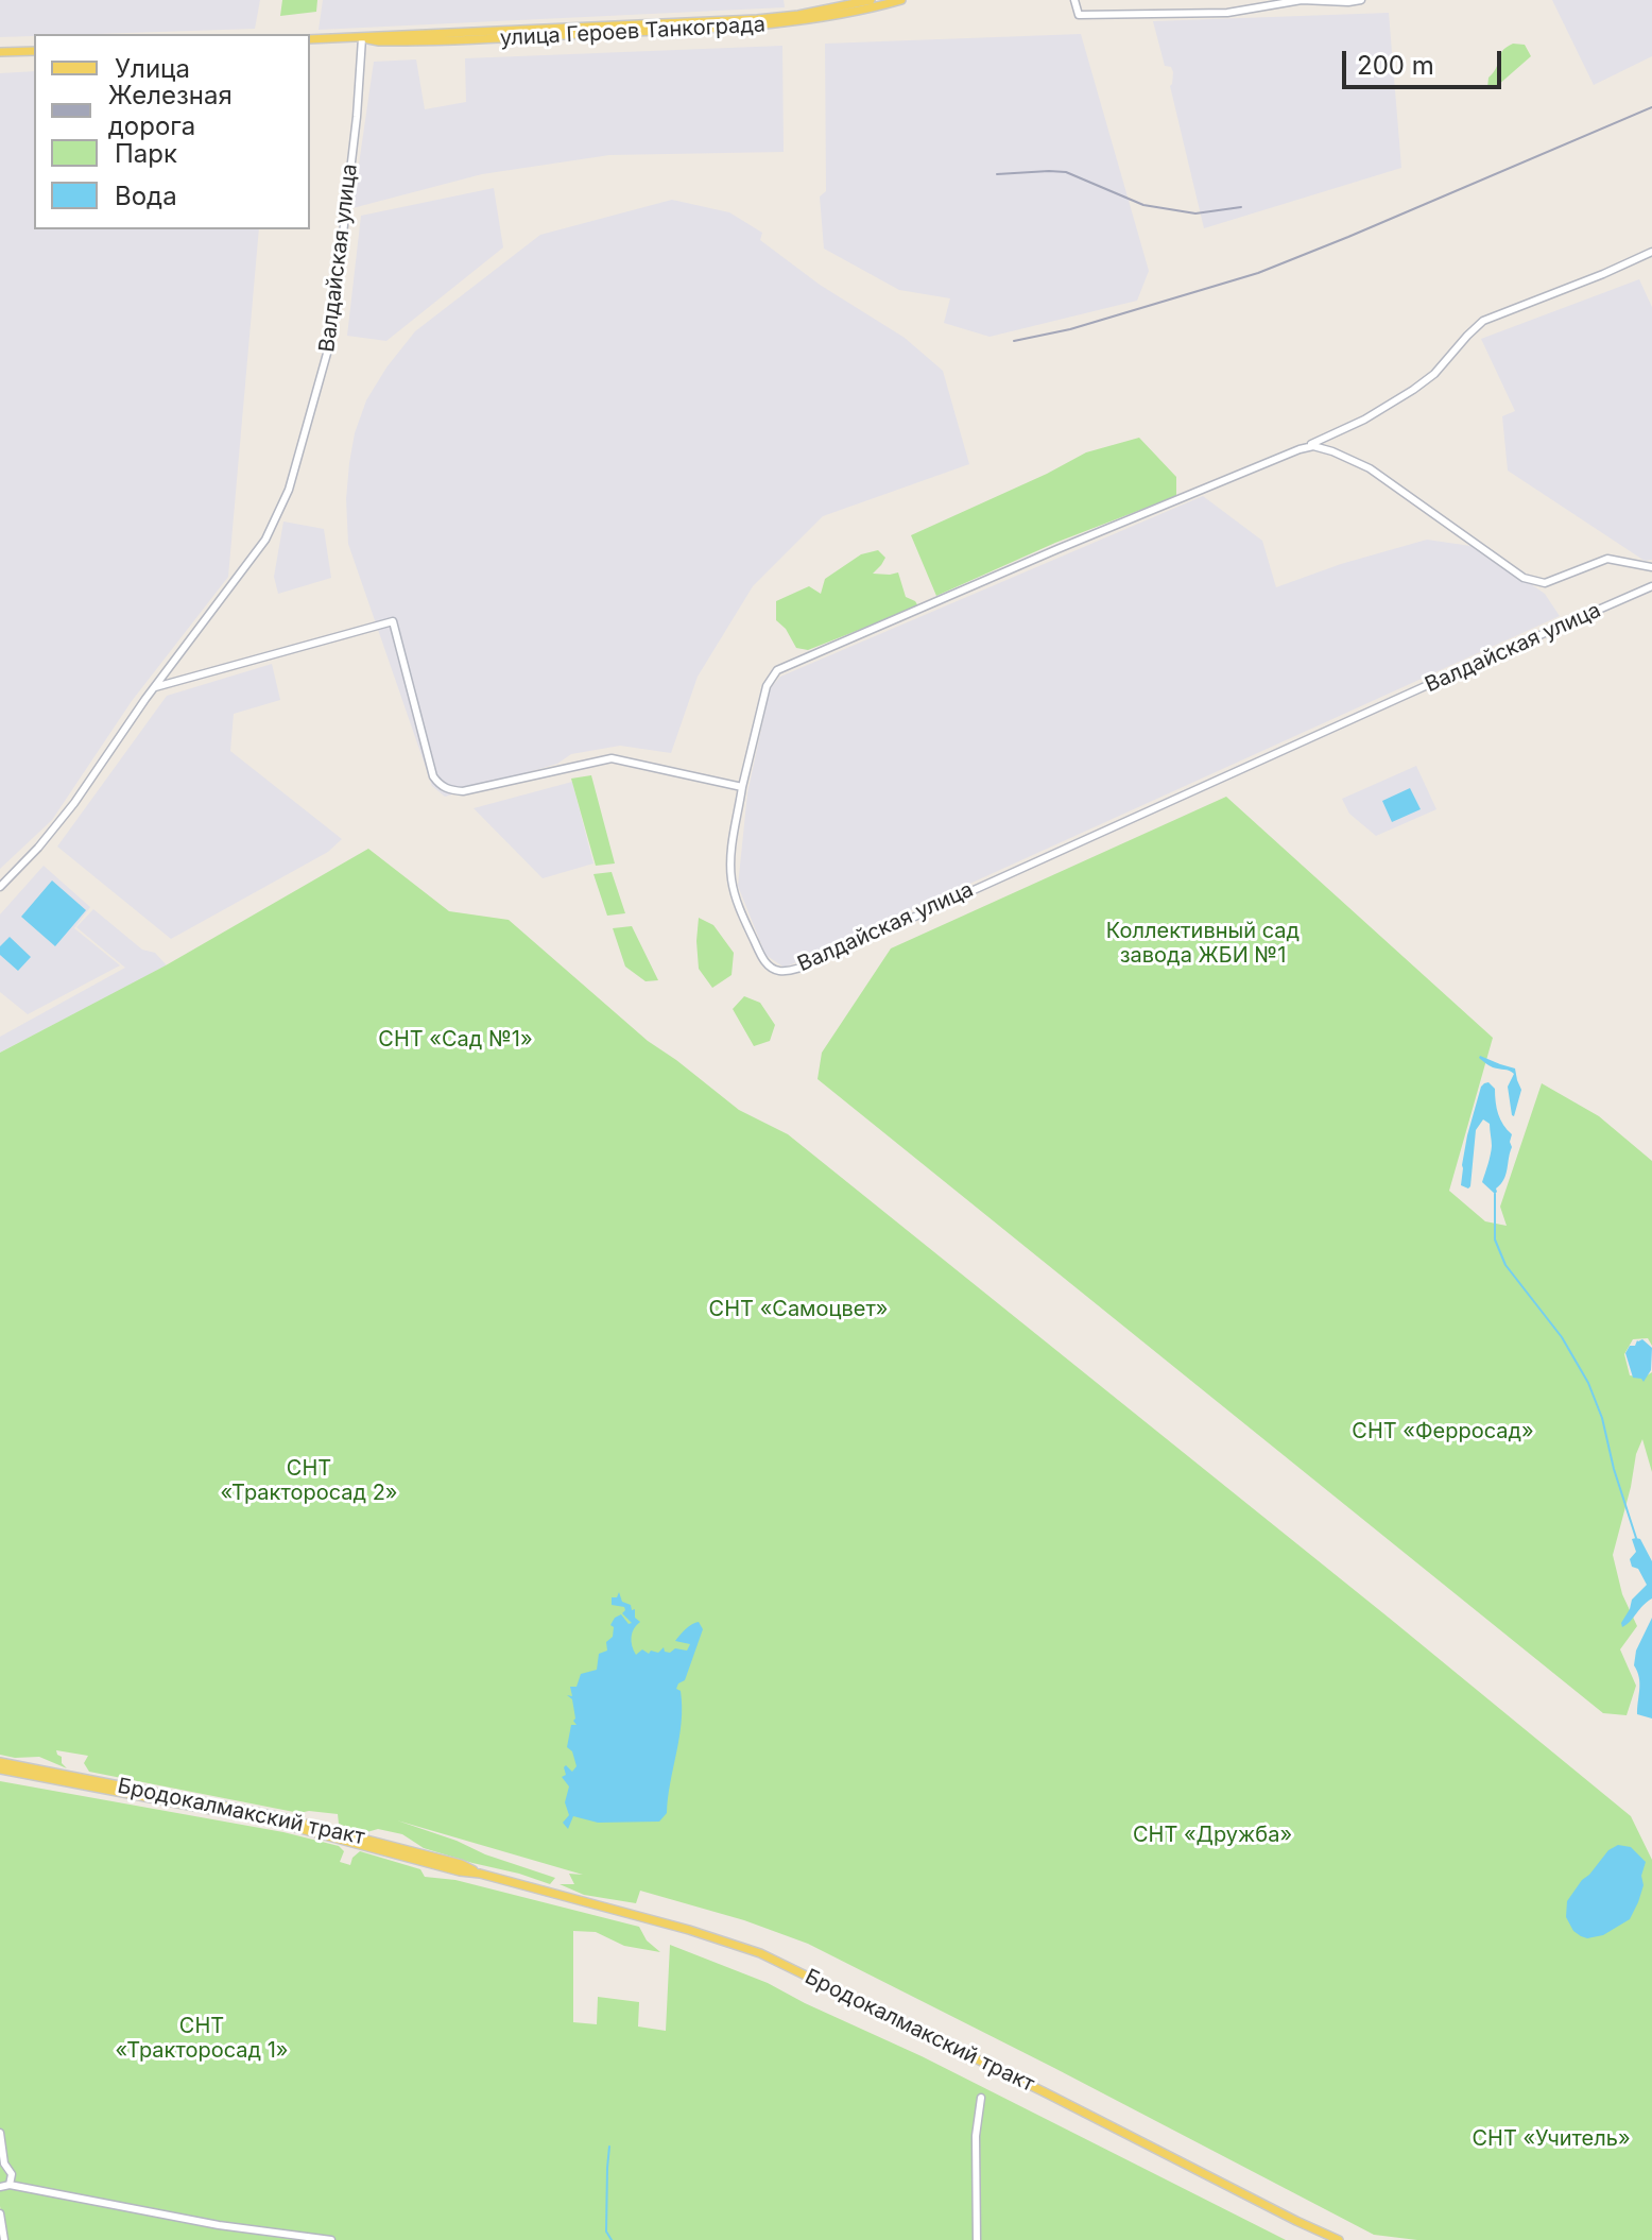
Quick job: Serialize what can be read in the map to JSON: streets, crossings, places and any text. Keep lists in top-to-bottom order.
{
  "streets": {
    "main road": ["улица Героев Танкограда", "Бродокалмакский тракт"],
    "street": ["Валдайская улица"]
  },
  "crossings": [
    ["улица Героев Танкограда", "Валдайская улица"]
  ],
  "parks": [
    "Коллективный сад завода ЖБИ №1",
    "СНТ «Сад №1»",
    "СНТ «Самоцвет»",
    "СНТ «Ферросад»",
    "СНТ «Тракторосад 2»",
    "СНТ «Дружба»",
    "СНТ «Тракторосад 1»",
    "СНТ «Учитель»"
  ],
  "legend": [
    "Улица",
    "Железная дорога",
    "Парк",
    "Вода"
  ],
  "scale_bar": "200 m"
}
